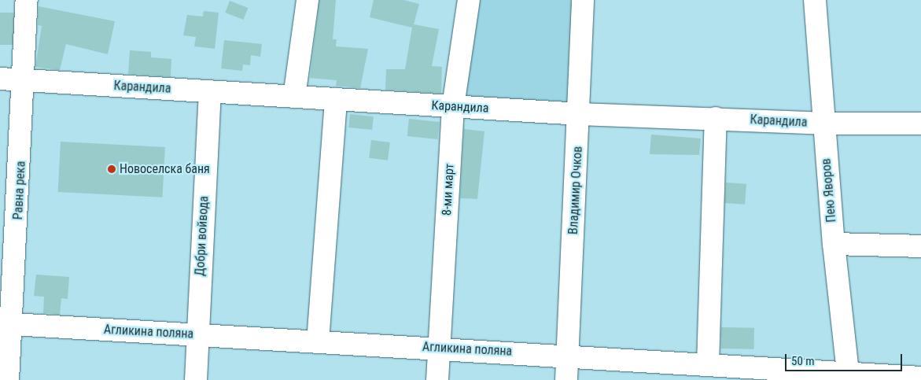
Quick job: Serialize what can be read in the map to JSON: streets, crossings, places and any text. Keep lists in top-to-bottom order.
{
  "streets": {
    "street": [
      "Карандила",
      "8-ми март",
      "Равна река",
      "Владимир Очков",
      "Пею Яворов",
      "Добри войвода",
      "Агликина поляна"
    ]
  },
  "crossings": [
    ["Карандила", "8-ми март"],
    ["Карандила", "Равна река"],
    ["Карандила", "Владимир Очков"],
    ["Карандила", "Пею Яворов"],
    ["Карандила", "Добри войвода"],
    ["8-ми март", "Агликина поляна"],
    ["Равна река", "Агликина поляна"],
    ["Владимир Очков", "Агликина поляна"],
    ["Пею Яворов", "Агликина поляна"],
    ["Добри войвода", "Агликина поляна"]
  ],
  "places": ["Новоселска баня"],
  "scale_bar": "50 m"
}
